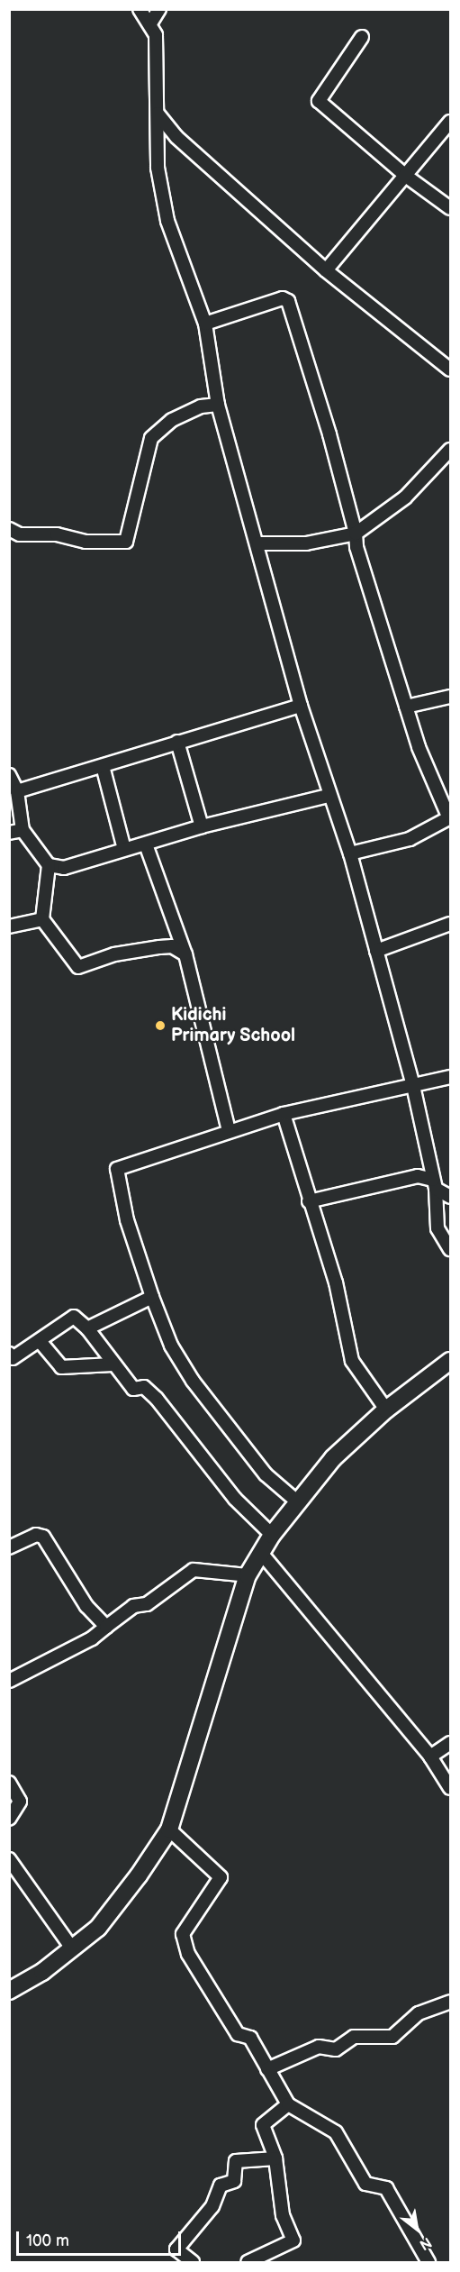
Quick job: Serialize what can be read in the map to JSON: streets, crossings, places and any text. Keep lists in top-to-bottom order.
{
  "places": ["Kidichi Primary School"],
  "scale_bar": "100 m",
  "north": "bottom right"
}
